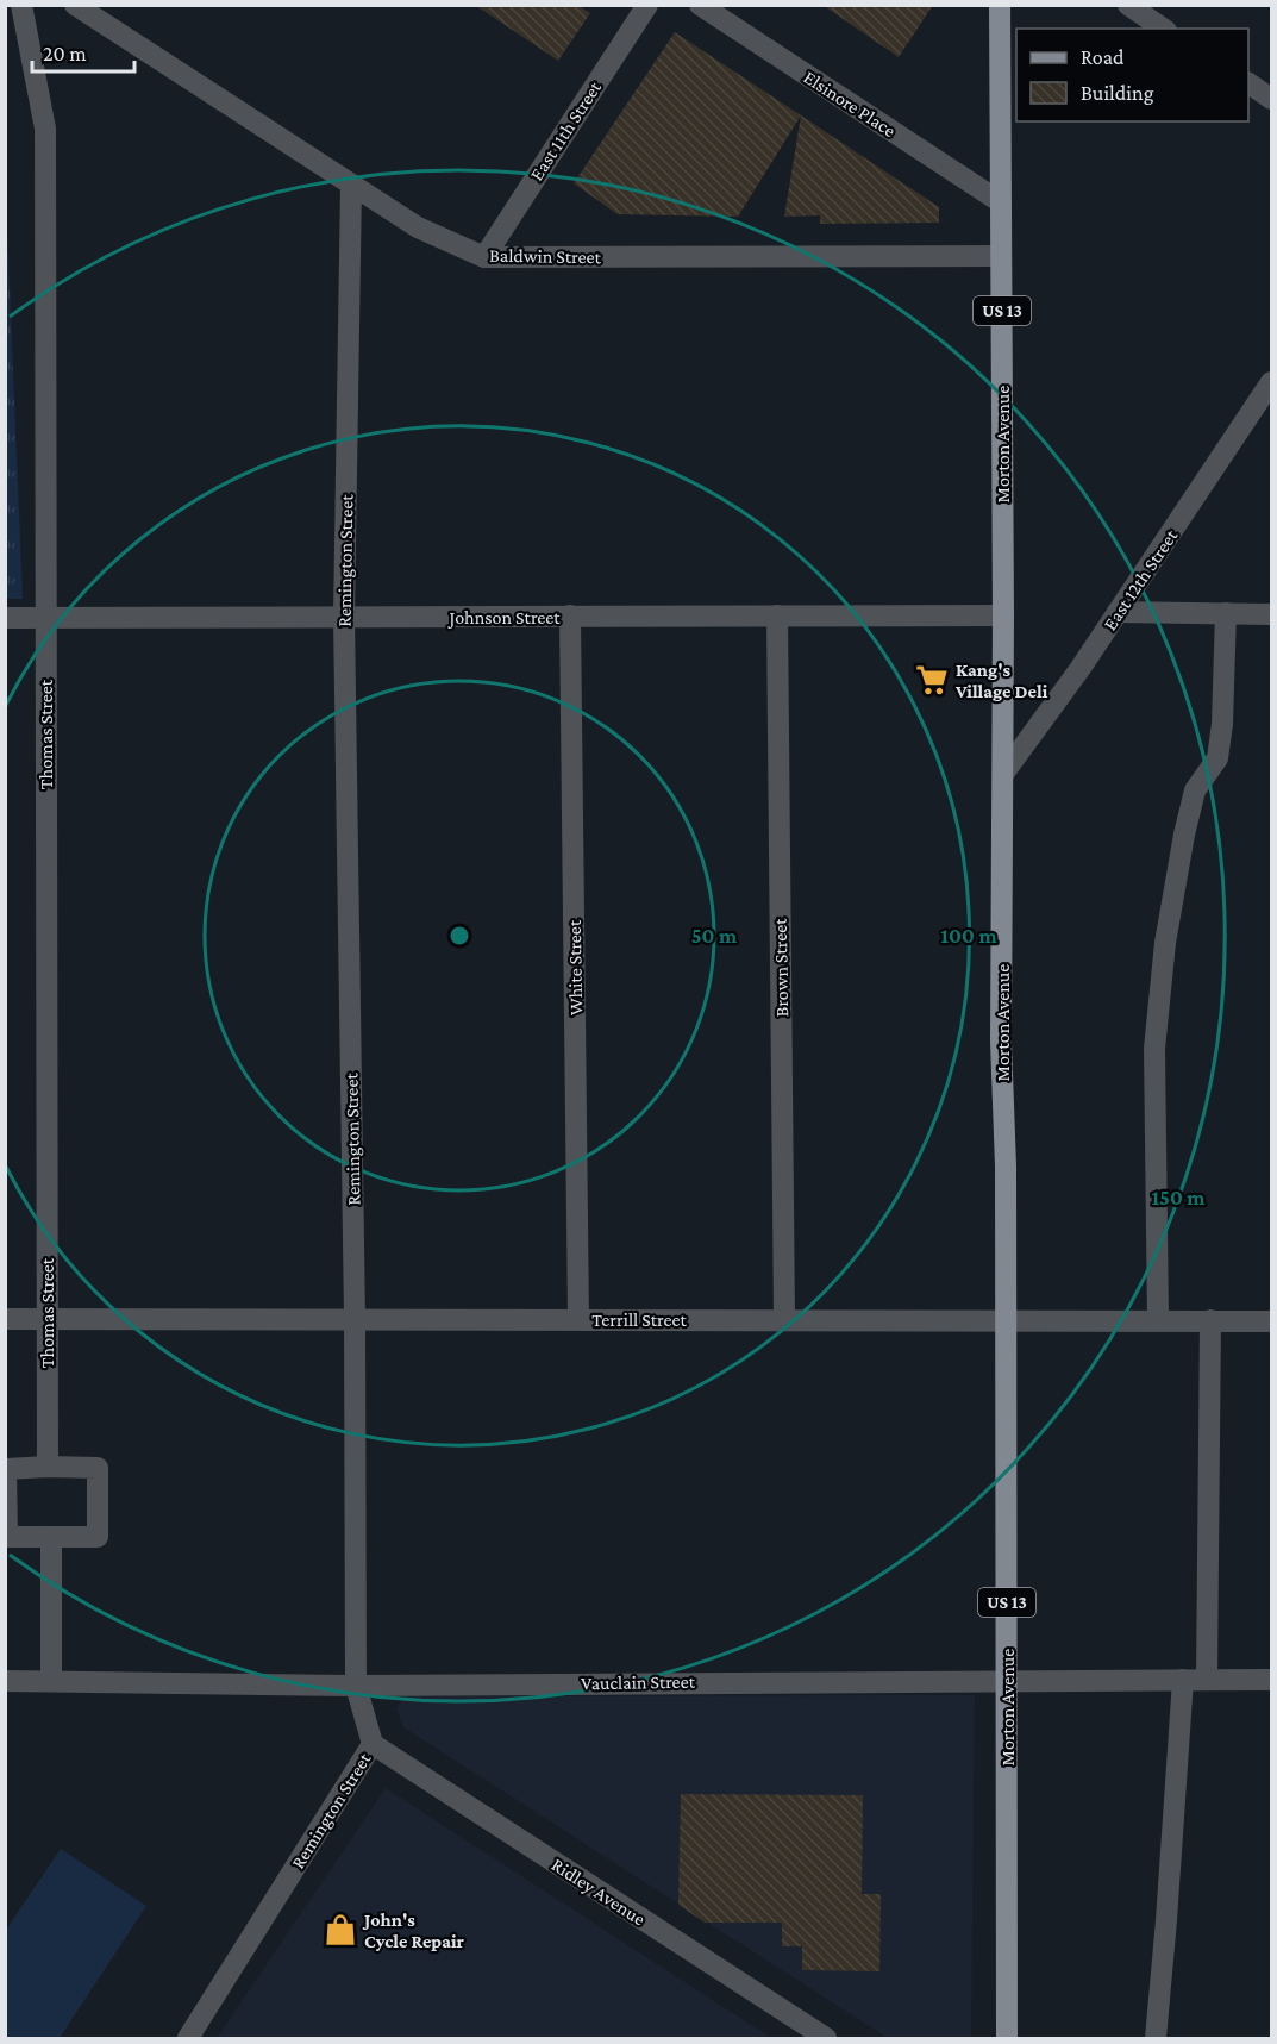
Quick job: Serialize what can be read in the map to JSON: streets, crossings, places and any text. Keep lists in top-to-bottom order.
{
  "streets": {
    "main road": ["US 13", "Morton Avenue"],
    "street": [
      "Elsinore Place",
      "East 11th Street",
      "Baldwin Street",
      "Remington Street",
      "East 12th Street",
      "Johnson Street",
      "Thomas Street",
      "White Street",
      "Brown Street",
      "Terrill Street",
      "Vauclain Street",
      "Ridley Avenue"
    ]
  },
  "crossings": [
    ["Elsinore Place", "Morton Avenue"],
    ["East 11th Street", "Baldwin Street"],
    ["Baldwin Street", "Morton Avenue"],
    ["Baldwin Street", "Remington Street"],
    ["Morton Avenue", "East 12th Street"],
    ["Morton Avenue", "Johnson Street"],
    ["Morton Avenue", "Terrill Street"],
    ["Morton Avenue", "Vauclain Street"],
    ["Remington Street", "Johnson Street"],
    ["Remington Street", "Terrill Street"],
    ["Remington Street", "Vauclain Street"],
    ["Remington Street", "Ridley Avenue"],
    ["Johnson Street", "Thomas Street"],
    ["Johnson Street", "White Street"],
    ["Johnson Street", "Brown Street"],
    ["Thomas Street", "Terrill Street"],
    ["White Street", "Terrill Street"],
    ["Brown Street", "Terrill Street"]
  ],
  "places": {
    "supermarket": ["Kang's Village Deli"],
    "shop": ["John's Cycle Repair"]
  },
  "legend": ["Road", "Building"],
  "scale_bar": "20 m",
  "rings": ["50 m", "100 m", "150 m"]
}
